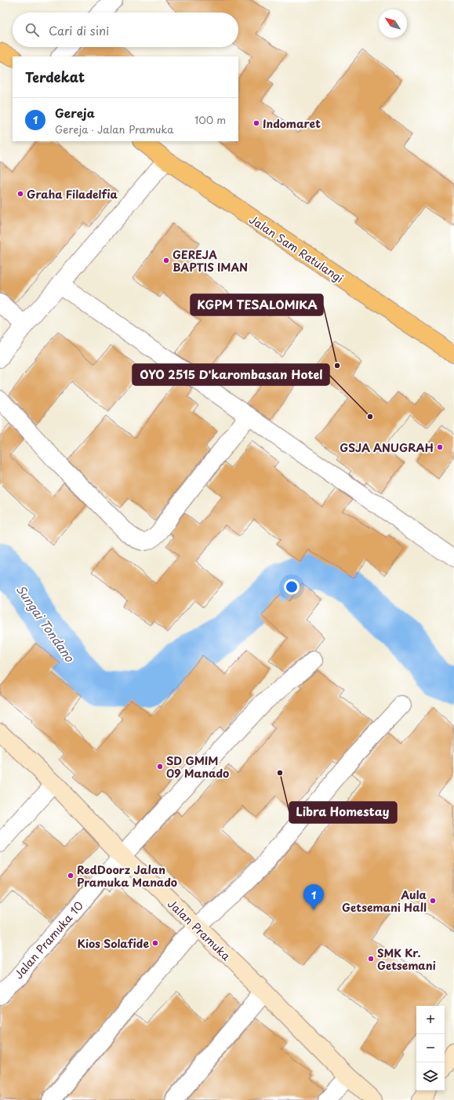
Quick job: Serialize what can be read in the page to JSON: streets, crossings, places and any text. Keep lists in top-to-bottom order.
{
  "streets": {
    "main road": ["Jalan Sam Ratulangi"],
    "street": ["Jalan Pramuka", "Jalan Pramuka 10"]
  },
  "crossings": [
    ["Jalan Pramuka", "Jalan Pramuka 10"]
  ],
  "water": ["Sungai Tondano"],
  "places": [
    "Indomaret",
    "Graha Filadelfia",
    "GEREJA BAPTIS IMAN",
    "KGPM TESALOMIKA",
    "OYO 2515 D'karombasan Hotel",
    "GSJA ANUGRAH",
    "SD GMIM 09 Manado",
    "Libra Homestay",
    "RedDoorz Jalan Pramuka Manado",
    "Aula Getsemani Hall",
    "Kios Solafide",
    "SMK Kr. Getsemani"
  ],
  "north": "top left",
  "page": {
    "search": "Cari di sini",
    "heading": "Terdekat",
    "list": [
      {
        "mark": "1",
        "name": "Gereja",
        "note": "Gereja · Jalan Pramuka",
        "value": "100 m"
      }
    ],
    "pins": "1",
    "map_buttons": ["+", "−"]
  }
}
